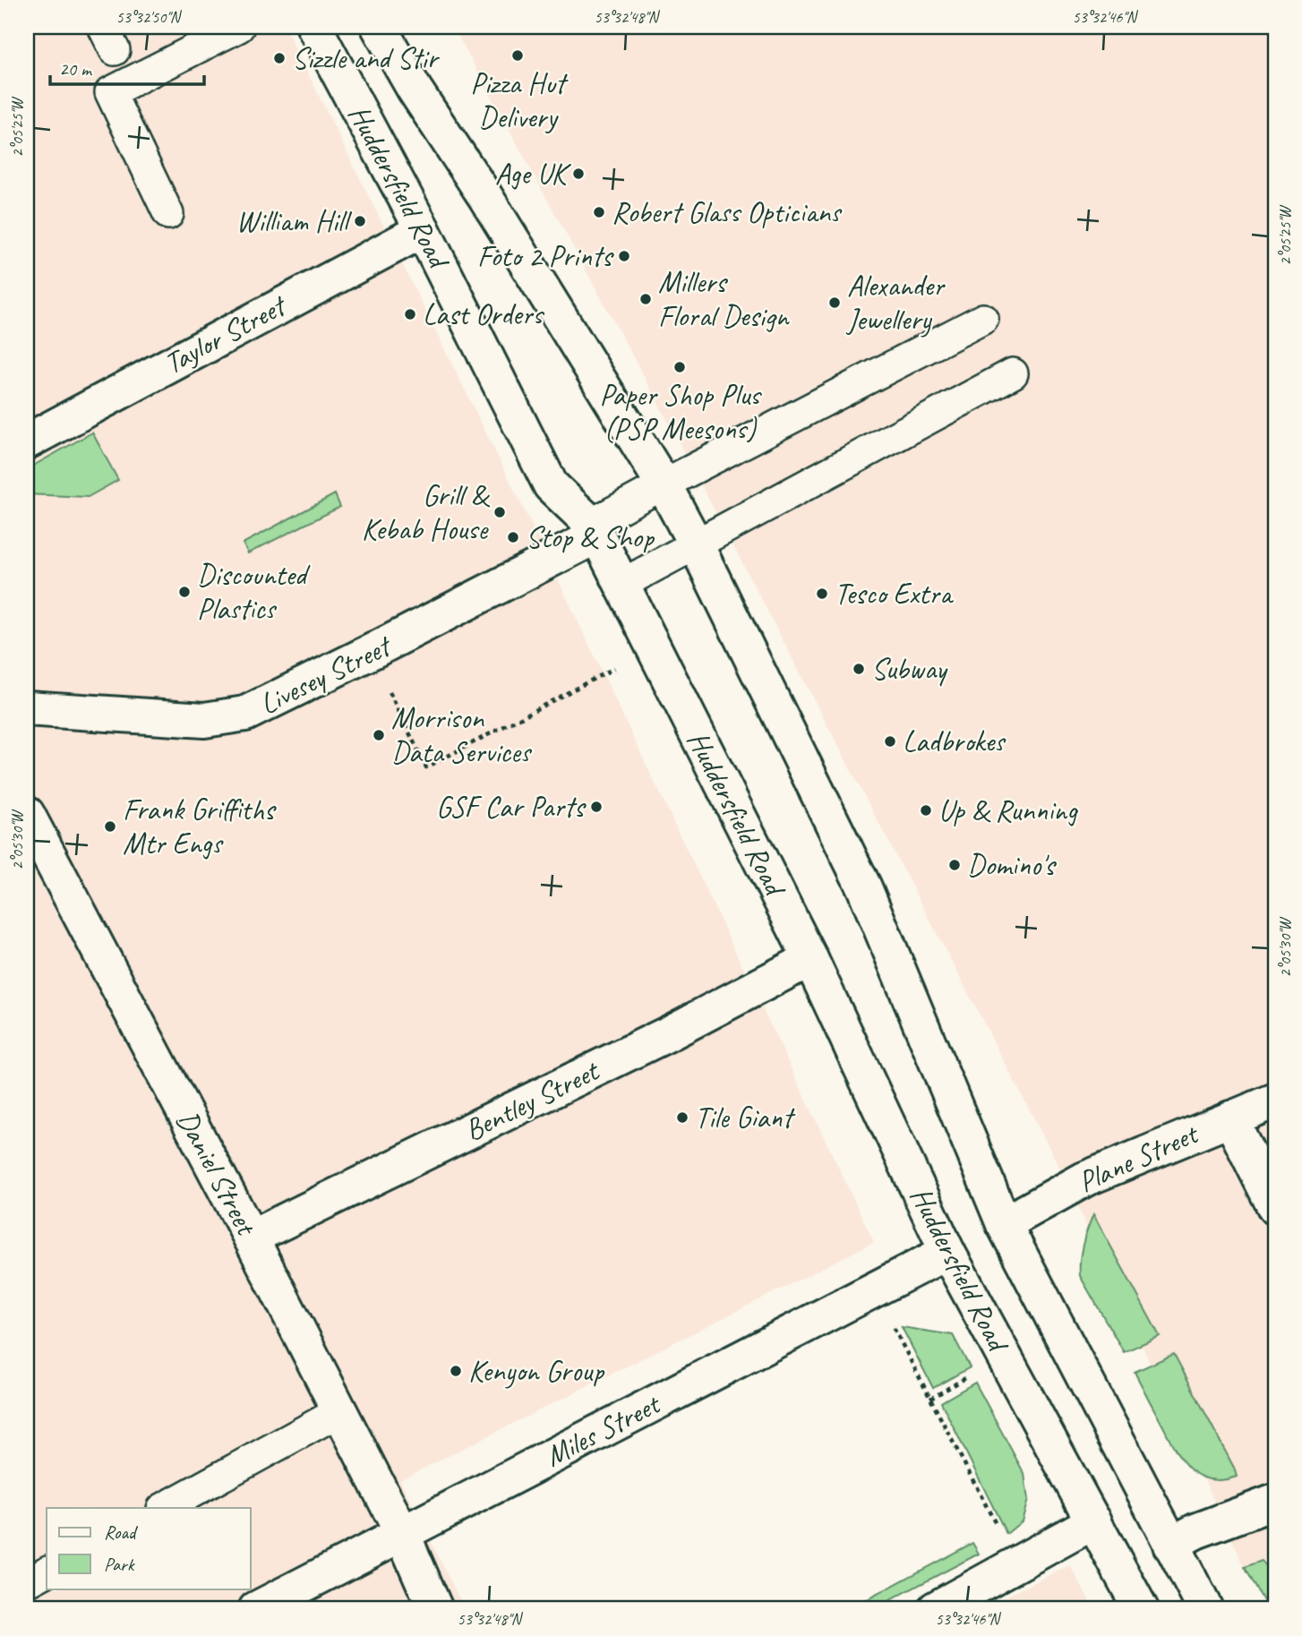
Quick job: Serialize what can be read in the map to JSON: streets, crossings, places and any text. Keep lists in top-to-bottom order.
{
  "streets": {
    "street": [
      "Huddersfield Road",
      "Taylor Street",
      "Livesey Street",
      "Bentley Street",
      "Plane Street",
      "Daniel Street",
      "Miles Street"
    ]
  },
  "crossings": [
    ["Huddersfield Road", "Taylor Street"],
    ["Huddersfield Road", "Livesey Street"],
    ["Huddersfield Road", "Bentley Street"],
    ["Huddersfield Road", "Plane Street"],
    ["Huddersfield Road", "Miles Street"],
    ["Bentley Street", "Daniel Street"],
    ["Daniel Street", "Miles Street"]
  ],
  "places": [
    "Pizza Hut Delivery",
    "Sizzle and Stir",
    "Age UK",
    "Robert Glass Opticians",
    "William Hill",
    "Foto 2 Prints",
    "Millers Floral Design",
    "Alexander Jewellery",
    "Last Orders",
    "Paper Shop Plus (PSP Meesons)",
    "Grill & Kebab House",
    "Stop & Shop",
    "Discounted Plastics",
    "Tesco Extra",
    "Subway",
    "Morrison Data Services",
    "Ladbrokes",
    "GSF Car Parts",
    "Up & Running",
    "Frank Griffiths Mtr Engs",
    "Domino's",
    "Tile Giant",
    "Kenyon Group"
  ],
  "legend": ["Road", "Park"],
  "scale_bar": "20 m",
  "coordinates": [
    "53°32'50\"N",
    "53°32'48\"N",
    "53°32'46\"N",
    "2°05'25\"W",
    "2°05'30\"W"
  ]
}
